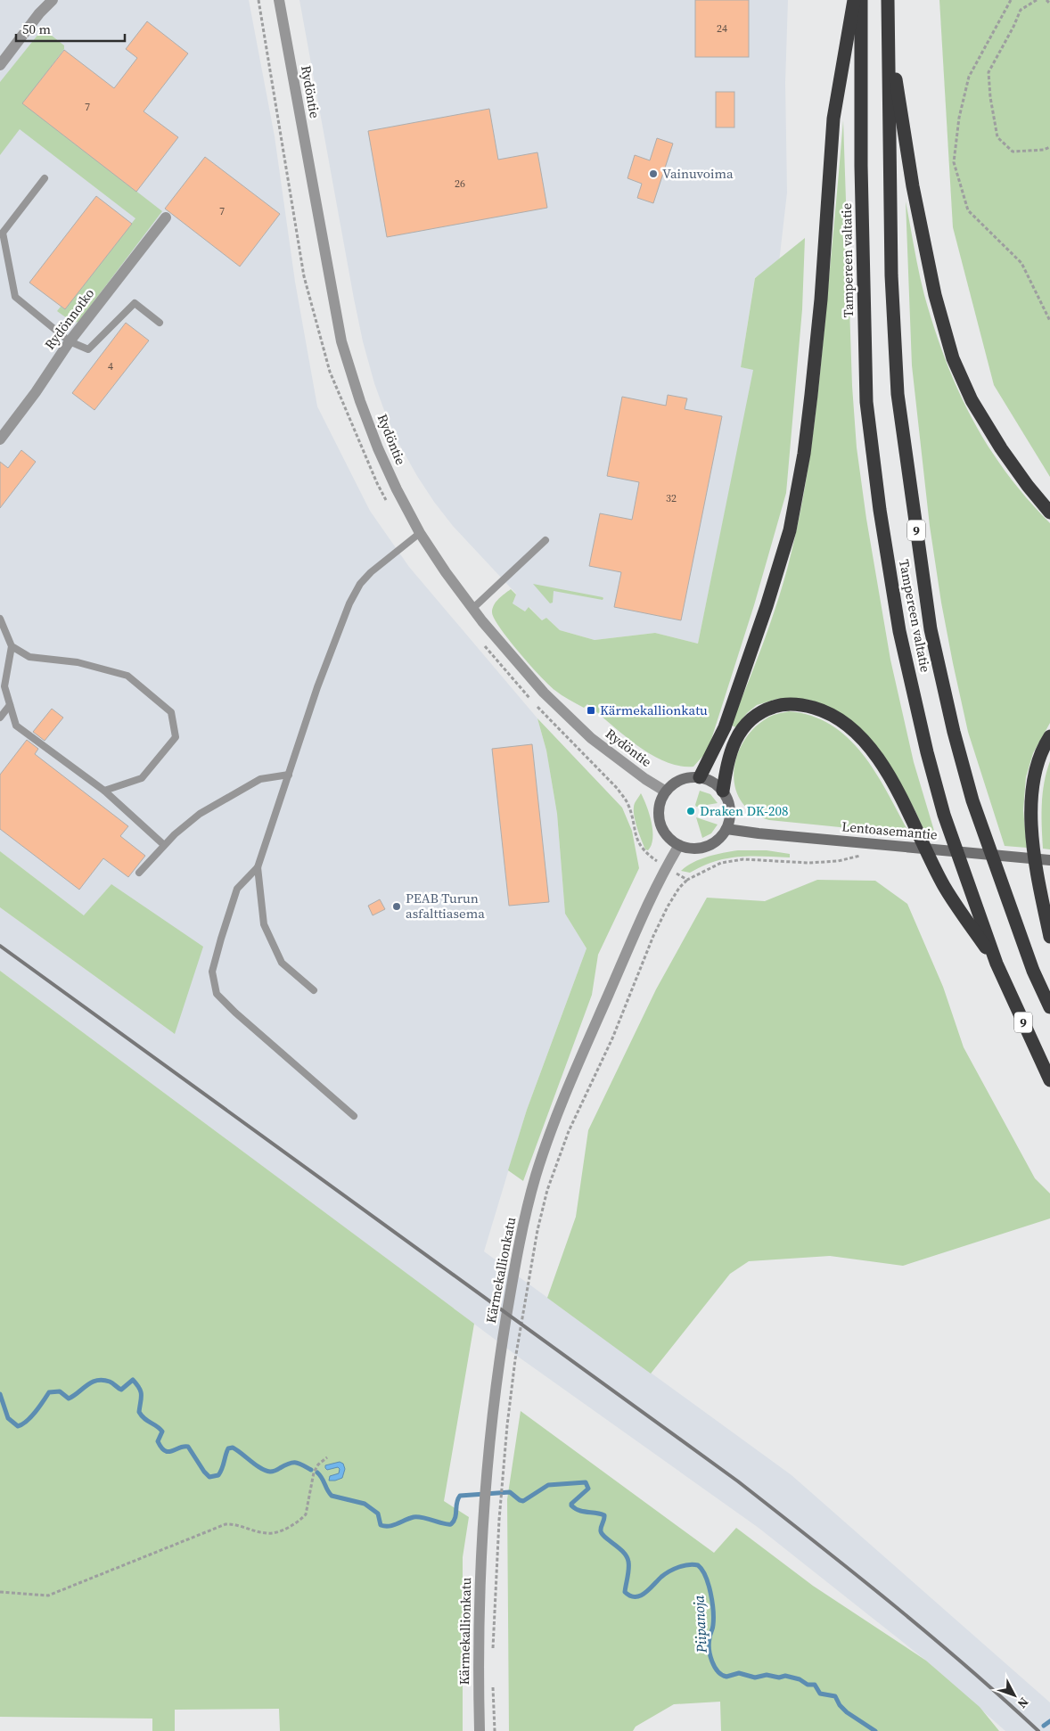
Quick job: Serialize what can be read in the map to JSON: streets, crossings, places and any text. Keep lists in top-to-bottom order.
{
  "streets": {
    "highway": ["Tampereen valtatie", "9"],
    "main road": ["Lentoasemantie"],
    "street": ["Rydöntie", "Rydönnotko", "Kärmekallionkatu"]
  },
  "crossings": [
    ["Rydöntie", "Lentoasemantie"],
    ["Rydöntie", "Kärmekallionkatu"],
    ["Lentoasemantie", "Kärmekallionkatu"]
  ],
  "water": ["Piipanoja"],
  "places": {
    "other": ["Vainuvoima", "Draken DK-208", "PEAB Turun asfalttiasema"],
    "transit": ["Kärmekallionkatu"]
  },
  "house_numbers": [
    "24",
    "7",
    "26",
    "7",
    "4",
    "32"
  ],
  "scale_bar": "50 m",
  "north": "bottom right"
}
